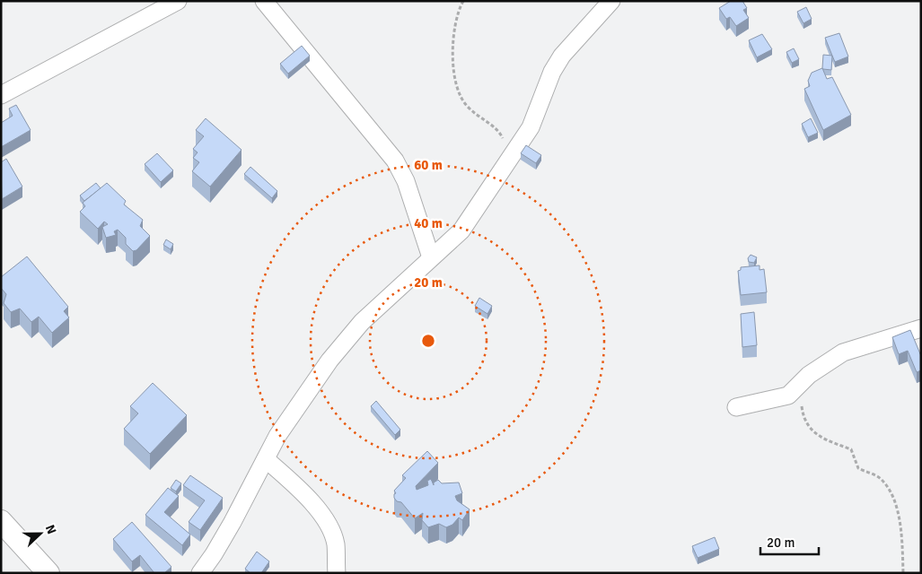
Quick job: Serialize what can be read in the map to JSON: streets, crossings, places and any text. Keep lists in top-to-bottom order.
{
  "scale_bar": "20 m",
  "north": "right",
  "rings": ["60 m", "40 m", "20 m"]
}
